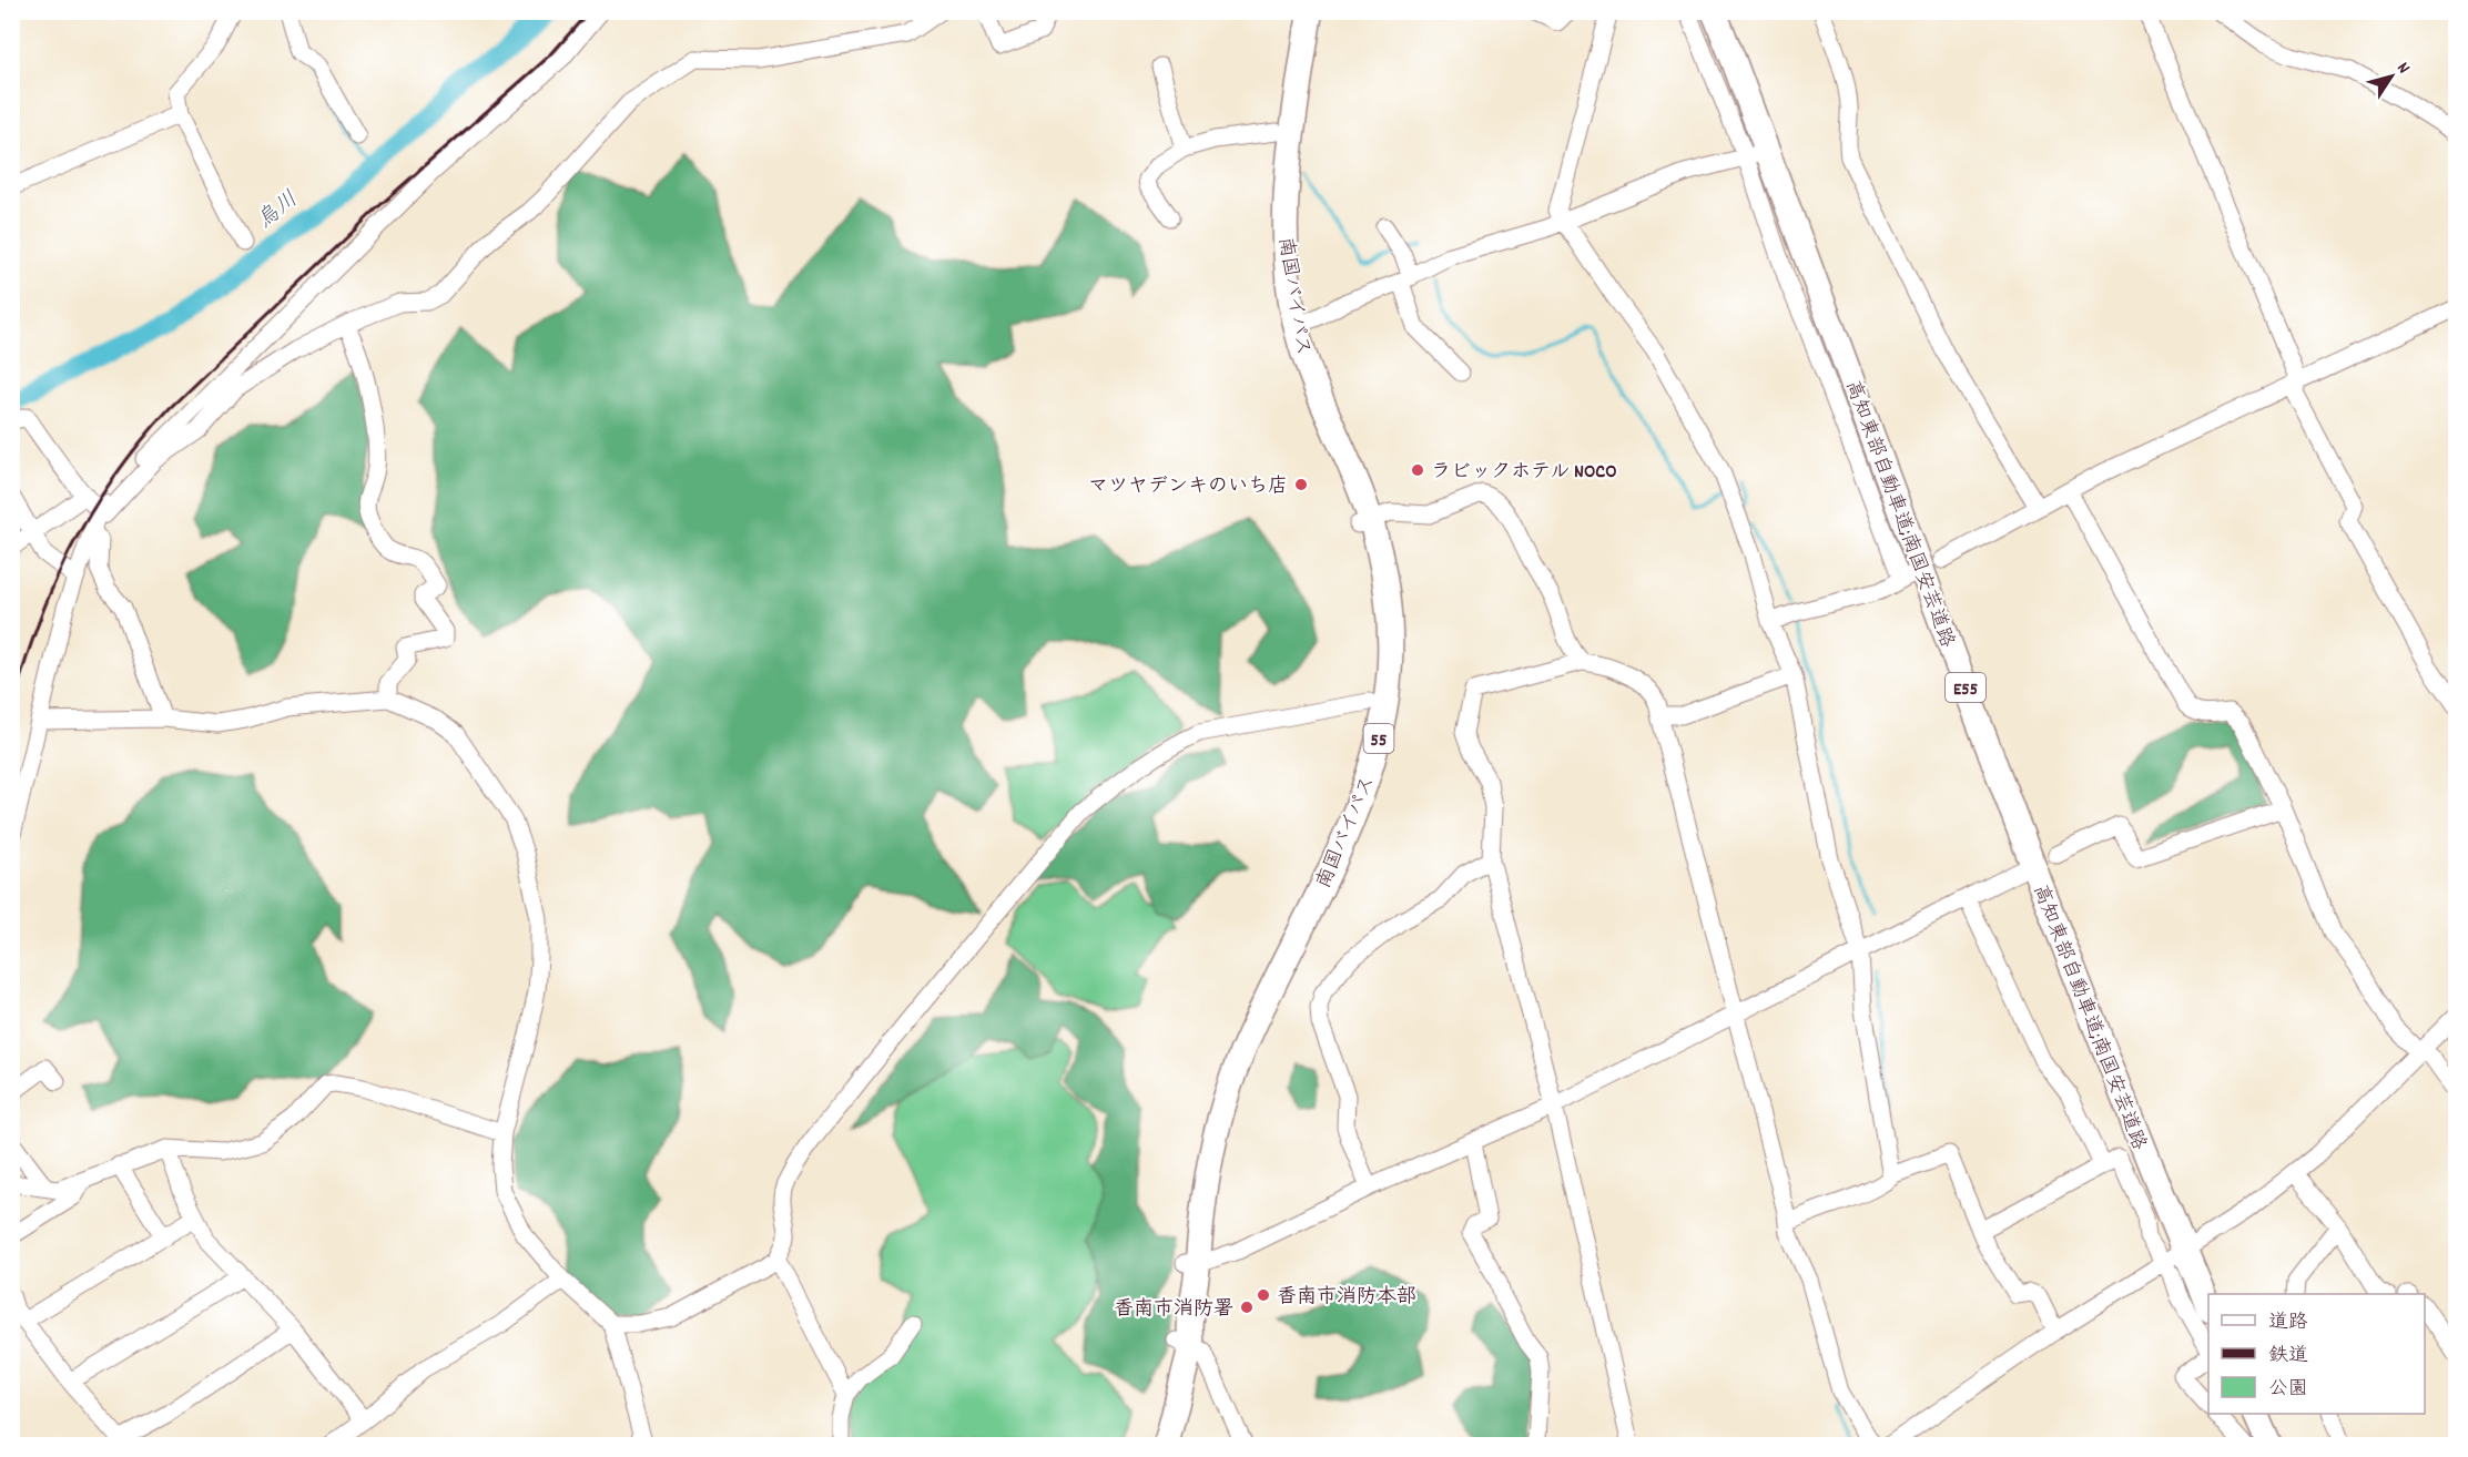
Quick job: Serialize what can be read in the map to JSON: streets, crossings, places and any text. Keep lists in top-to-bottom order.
{
  "streets": {
    "highway": [
      "南国バイパス",
      "高知東部自動車道;南国安芸道路",
      "E55",
      "55"
    ]
  },
  "water": ["烏川"],
  "places": [
    "ラビックホテル NOCO",
    "マツヤデンキのいち店",
    "香南市消防本部",
    "香南市消防署"
  ],
  "legend": ["道路", "鉄道", "公園"],
  "north": "top right"
}
